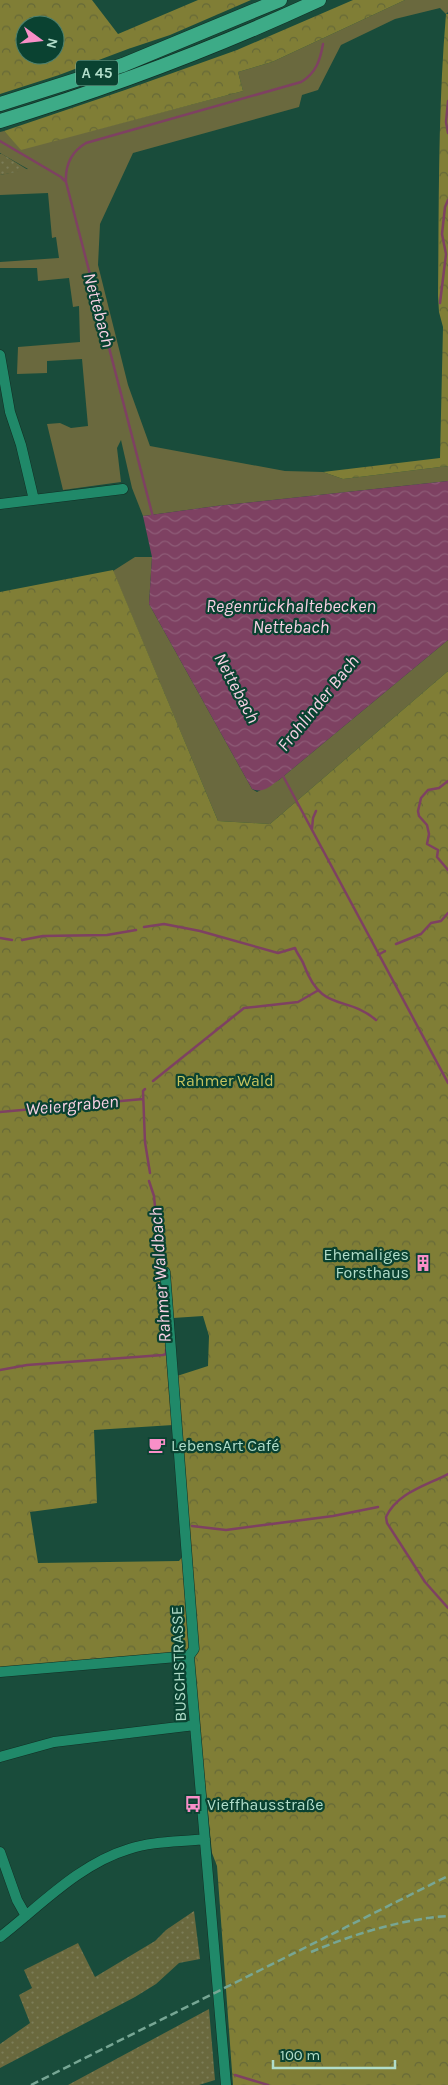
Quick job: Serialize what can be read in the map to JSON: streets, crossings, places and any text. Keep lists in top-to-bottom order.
{
  "streets": {
    "highway": ["A 45"],
    "street": ["BUSCHSTRASSE"]
  },
  "water": [
    "Nettebach",
    "Regenrückhaltebecken Nettebach",
    "Frohlinder Bach",
    "Weiergraben",
    "Rahmer Waldbach"
  ],
  "parks": ["Rahmer Wald"],
  "places": {
    "building": ["Ehemaliges Forsthaus"],
    "cafe": ["LebensArt Café"],
    "bus stop": ["Vieffhausstraße"]
  },
  "scale_bar": "100 m",
  "north": "right"
}
